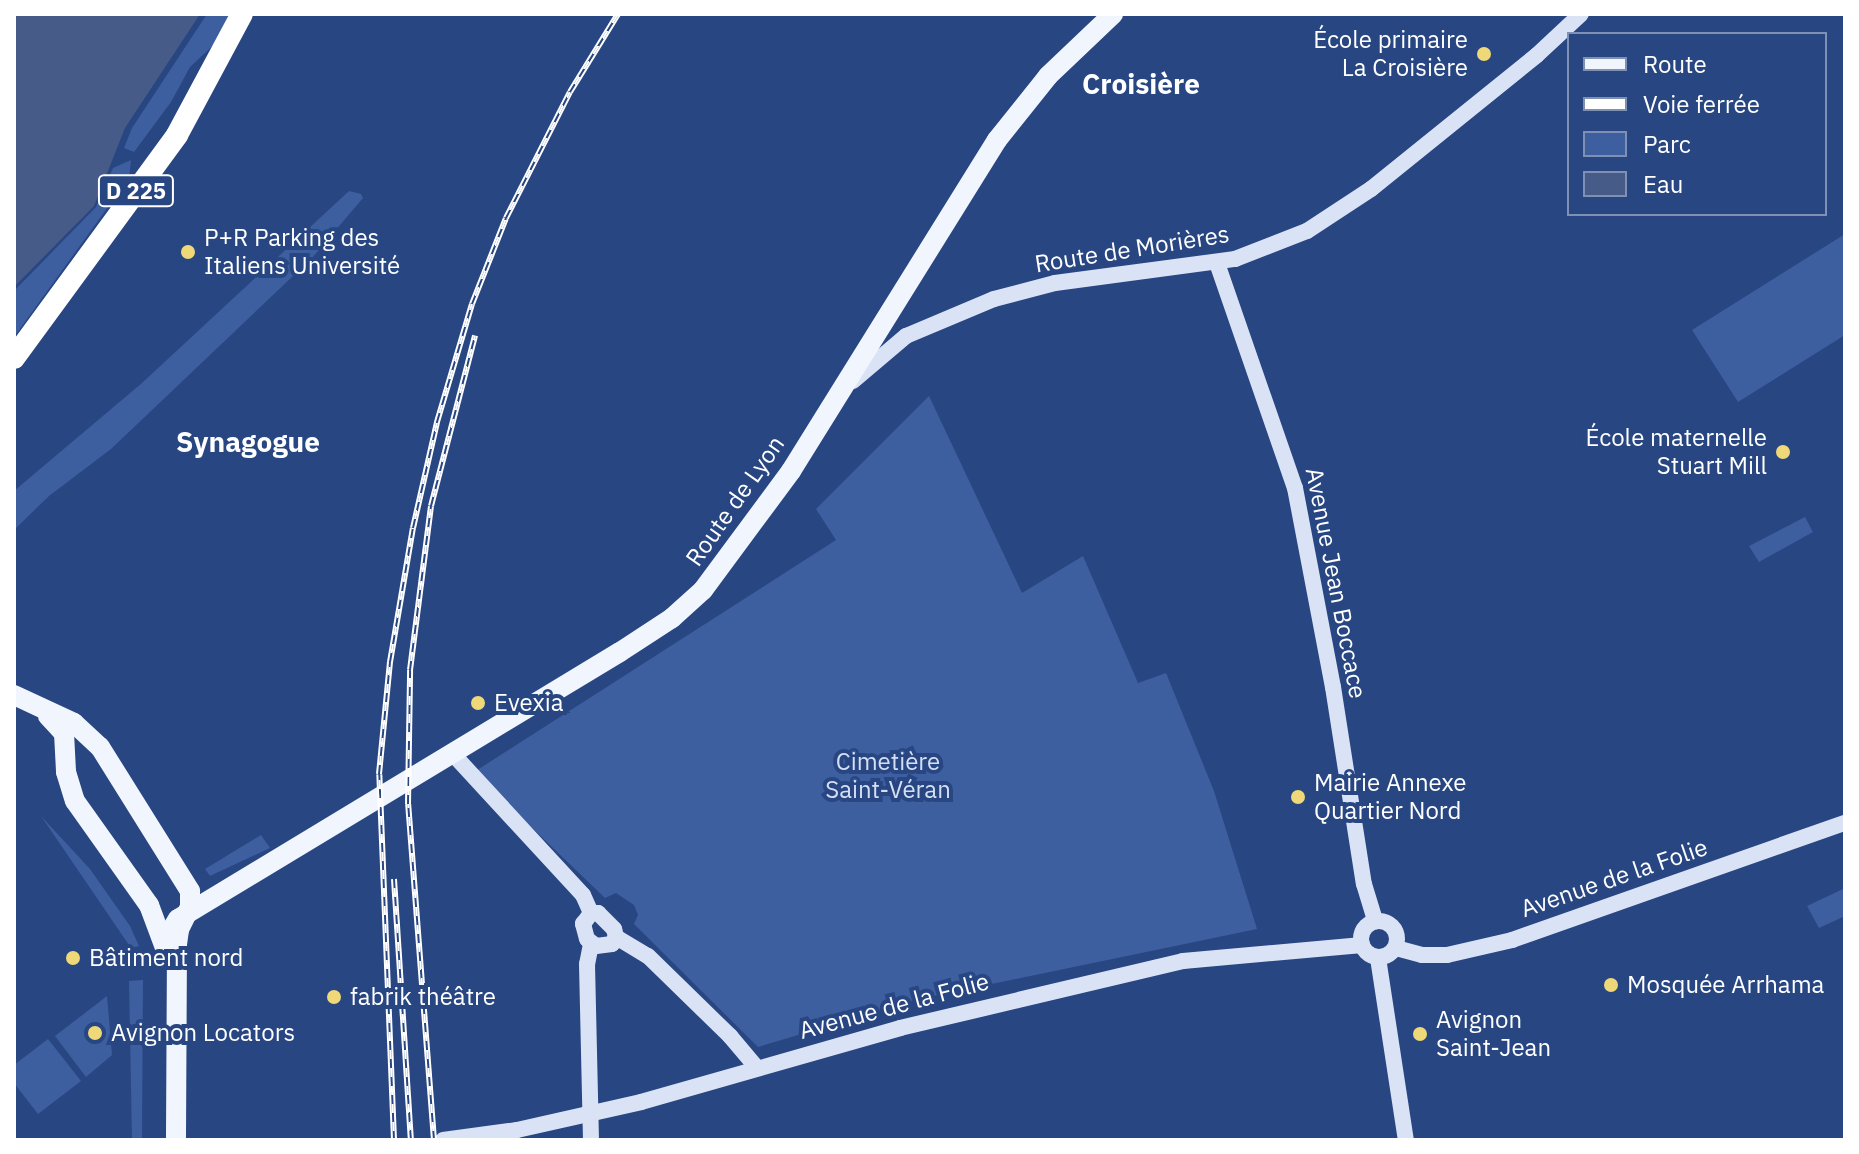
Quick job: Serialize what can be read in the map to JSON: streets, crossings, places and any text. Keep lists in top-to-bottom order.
{
  "streets": {
    "highway": ["D 225"],
    "main road": [
      "Route de Morières",
      "Route de Lyon",
      "Avenue Jean Boccace",
      "Avenue de la Folie"
    ]
  },
  "crossings": [
    ["Route de Morières", "Route de Lyon"],
    ["Route de Morières", "Avenue Jean Boccace"],
    ["Avenue Jean Boccace", "Avenue de la Folie"]
  ],
  "districts": ["Croisière", "Synagogue"],
  "parks": ["Cimetière Saint-Véran"],
  "places": [
    "École primaire La Croisière",
    "P+R Parking des Italiens Université",
    "École maternelle Stuart Mill",
    "Evexia",
    "Mairie Annexe Quartier Nord",
    "Bâtiment nord",
    "Mosquée Arrhama",
    "fabrik théâtre",
    "Avignon Locators",
    "Avignon Saint-Jean"
  ],
  "legend": [
    "Route",
    "Voie ferrée",
    "Parc",
    "Eau"
  ]
}
